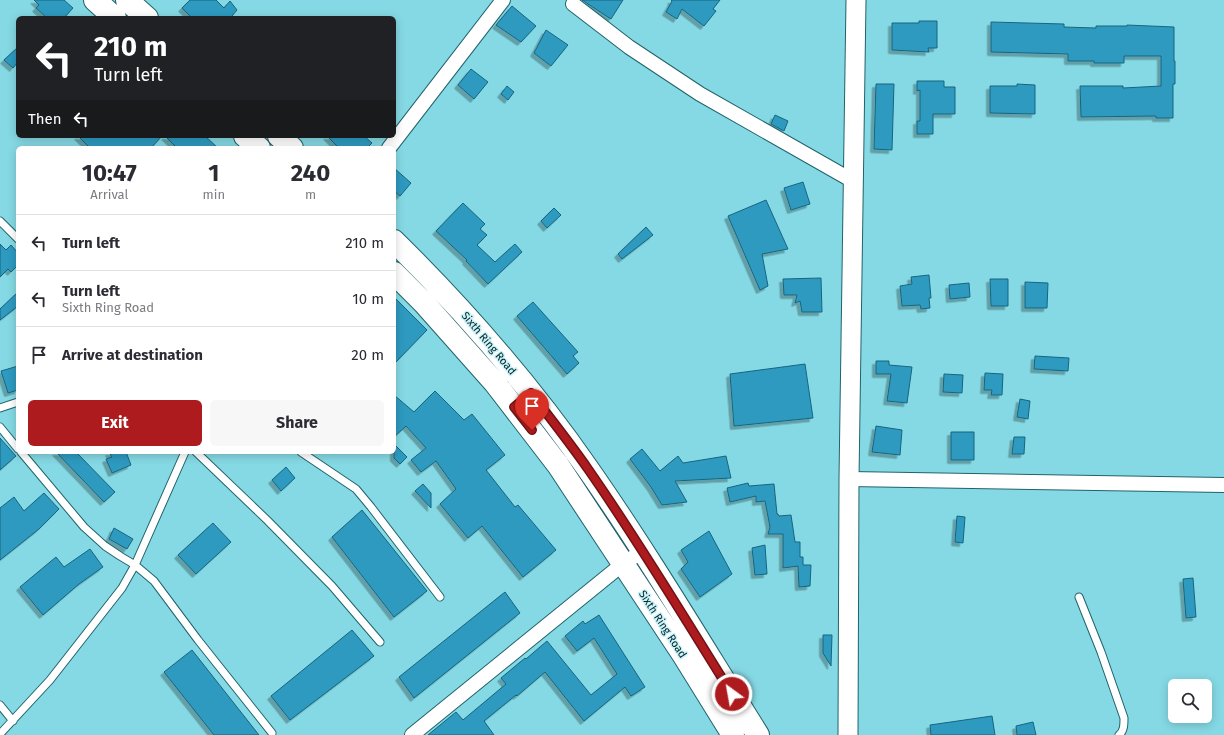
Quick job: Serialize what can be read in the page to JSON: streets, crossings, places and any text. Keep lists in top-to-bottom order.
{
  "streets": {
    "highway": ["Sixth Ring Road"]
  },
  "page": {
    "turn": ["210 m", "Turn left"],
    "then": "Then",
    "eta": [
      "10:47",
      "Arrival",
      "1",
      "min",
      "240",
      "m"
    ],
    "list": [
      {
        "name": "Turn left",
        "value": "210 m"
      },
      {
        "name": "Turn left",
        "note": "Sixth Ring Road",
        "value": "10 m"
      },
      {
        "name": "Arrive at destination",
        "value": "20 m"
      }
    ],
    "buttons": ["Exit", "Share"]
  }
}
